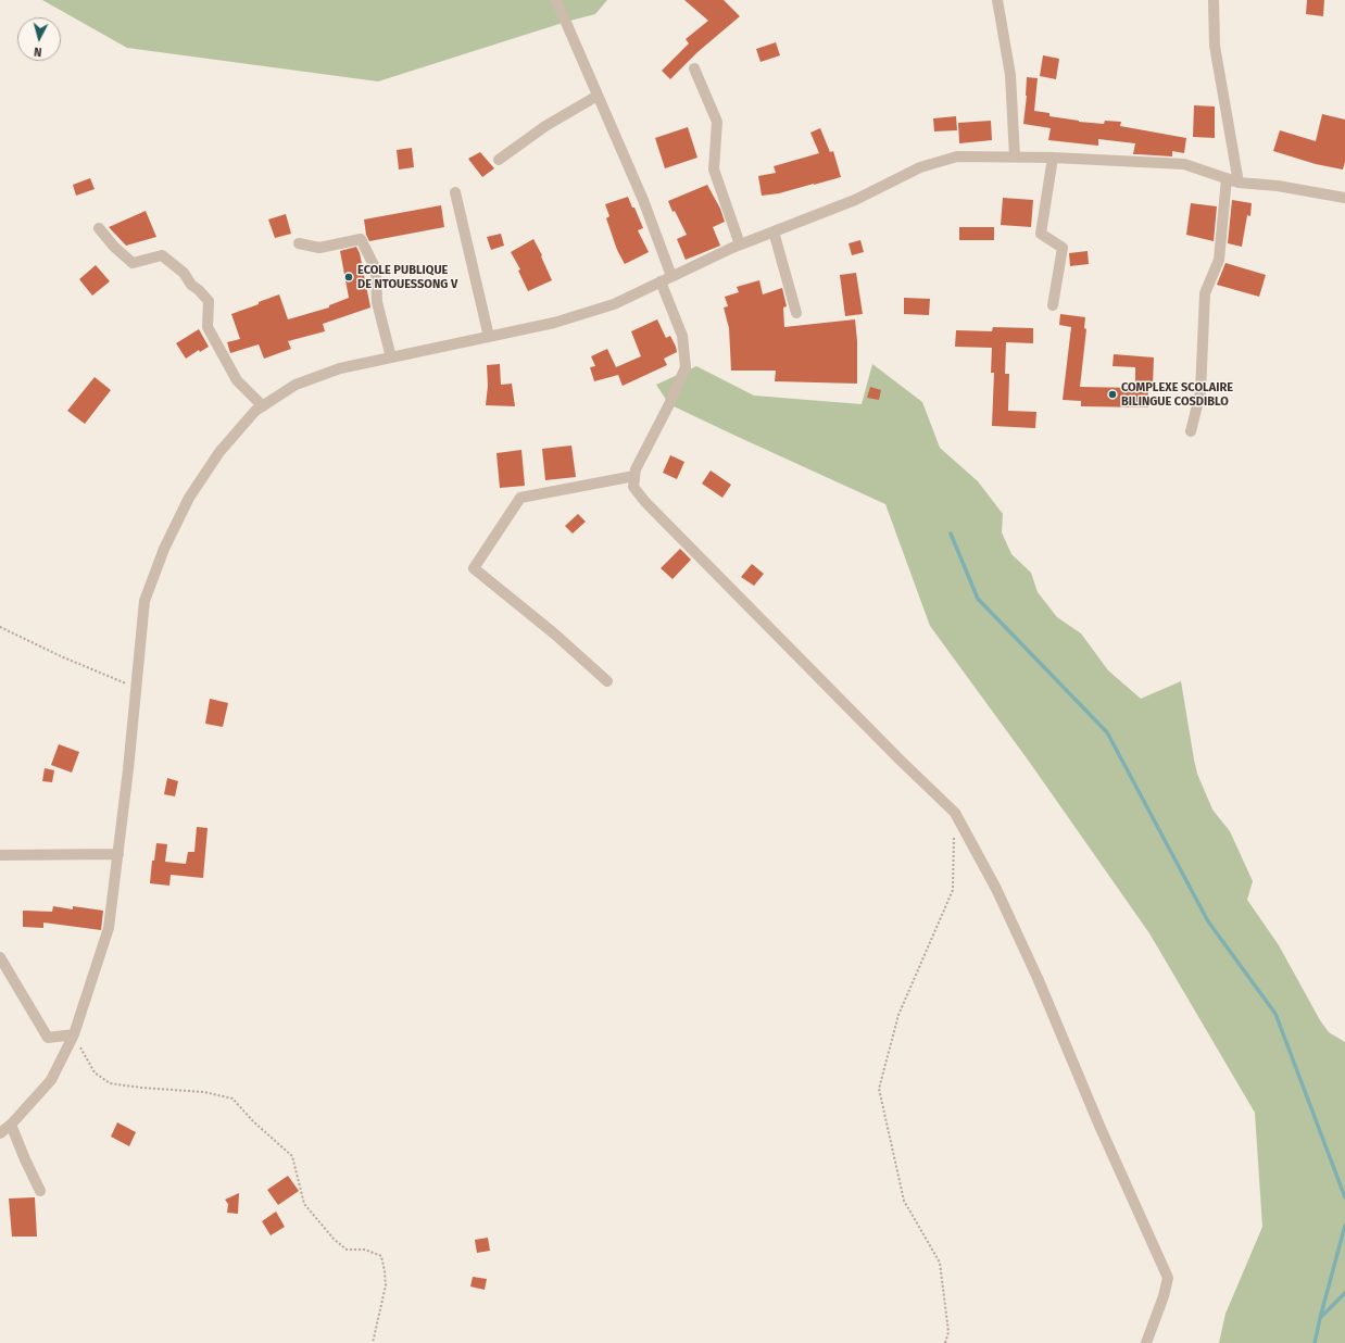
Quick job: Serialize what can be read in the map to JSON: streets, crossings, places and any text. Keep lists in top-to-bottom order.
{
  "places": ["ECOLE PUBLIQUE DE NTOUESSONG V", "COMPLEXE SCOLAIRE BILINGUE COSDIBLO"],
  "north": "bottom"
}
